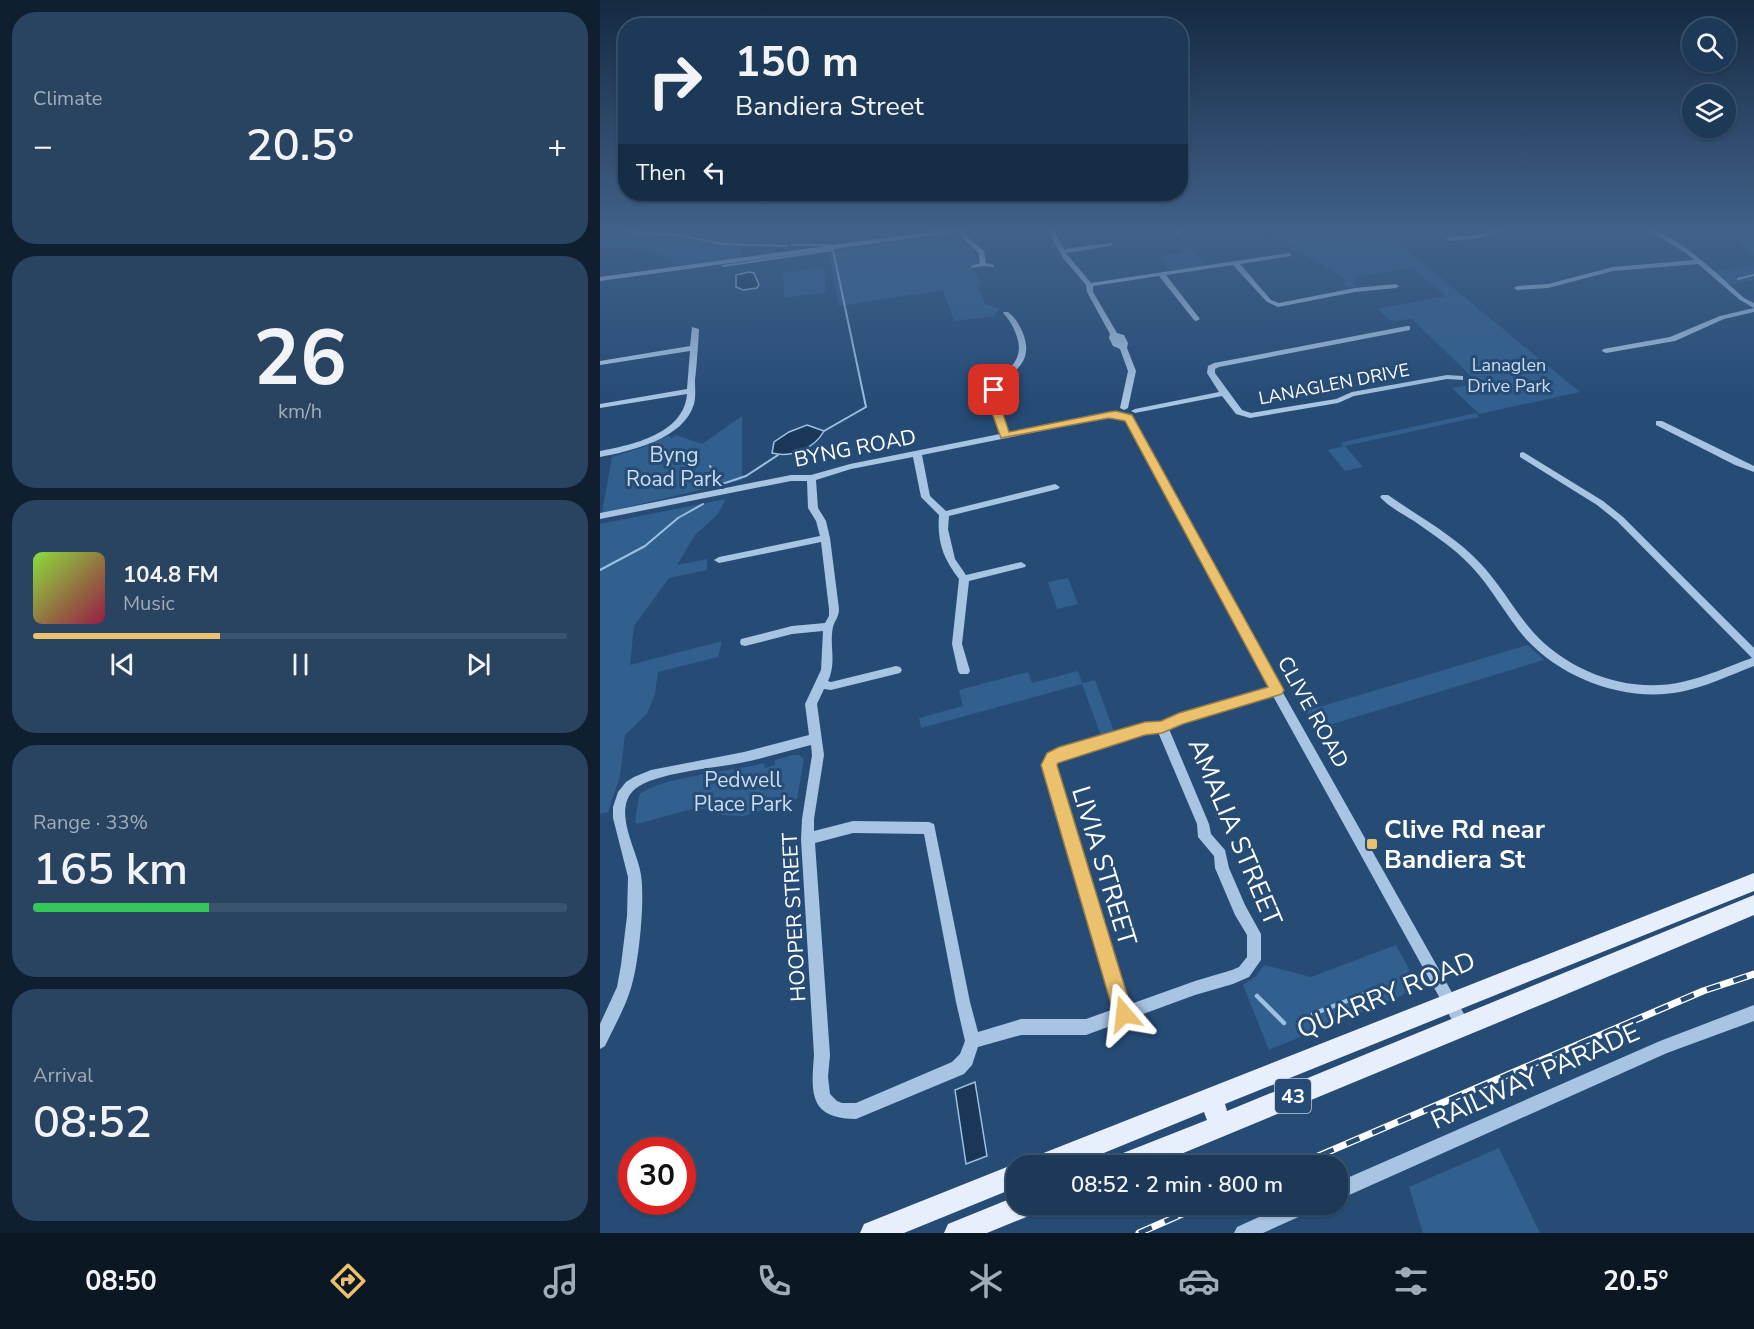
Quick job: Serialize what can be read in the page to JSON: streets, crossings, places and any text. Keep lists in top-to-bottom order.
{
  "streets": {
    "main road": ["QUARRY ROAD", "43"],
    "street": [
      "LANAGLEN DRIVE",
      "BYNG ROAD",
      "CLIVE ROAD",
      "AMALIA STREET",
      "LIVIA STREET",
      "HOOPER STREET",
      "RAILWAY PARADE"
    ]
  },
  "crossings": [
    ["LANAGLEN DRIVE", "BYNG ROAD"],
    ["BYNG ROAD", "CLIVE ROAD"],
    ["BYNG ROAD", "HOOPER STREET"],
    ["CLIVE ROAD", "QUARRY ROAD"],
    ["CLIVE ROAD", "43"],
    ["AMALIA STREET", "LIVIA STREET"],
    ["AMALIA STREET", "HOOPER STREET"]
  ],
  "parks": ["Lanaglen Drive Park", "Byng Road Park", "Pedwell Place Park"],
  "places": {
    "transit": ["Clive Rd near Bandiera St"]
  },
  "page": {
    "tile": [
      "Climate",
      ["26", "km/h"],
      ["Range · 33%", "165 km"],
      ["Arrival", "08:52"]
    ],
    "turn": ["150 m", "Bandiera Street"],
    "heat": ["−", "20.5°", "+"],
    "then": "Then",
    "song": ["104.8 FM", "Music"],
    "limit": "30",
    "trip": "08:52 · 2 min · 800 m",
    "tabs": ["08:50", "20.5°"]
  }
}
